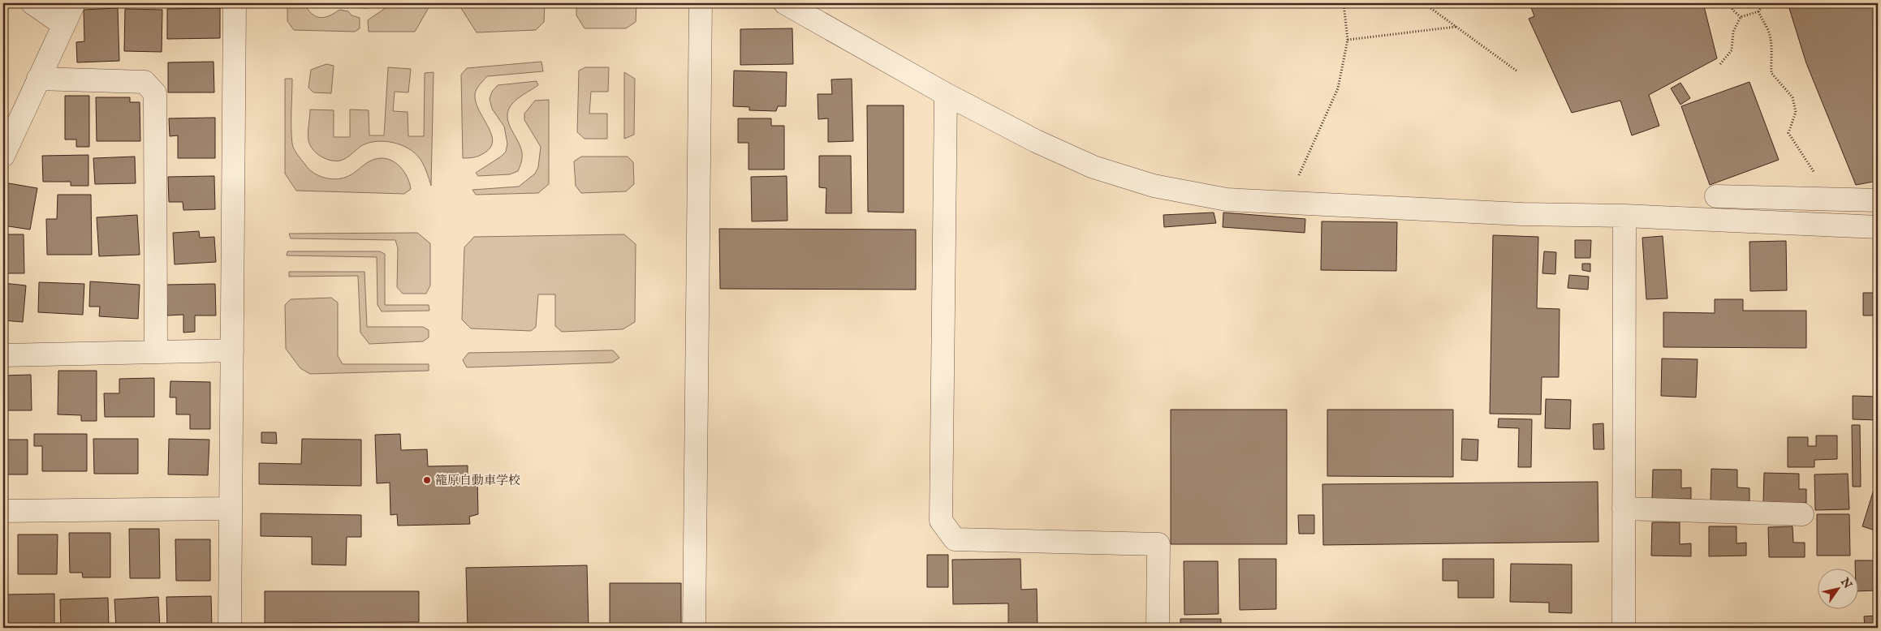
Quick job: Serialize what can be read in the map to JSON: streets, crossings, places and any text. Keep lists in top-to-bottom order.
{
  "places": ["籠原自動車学校"],
  "north": "top right"
}
